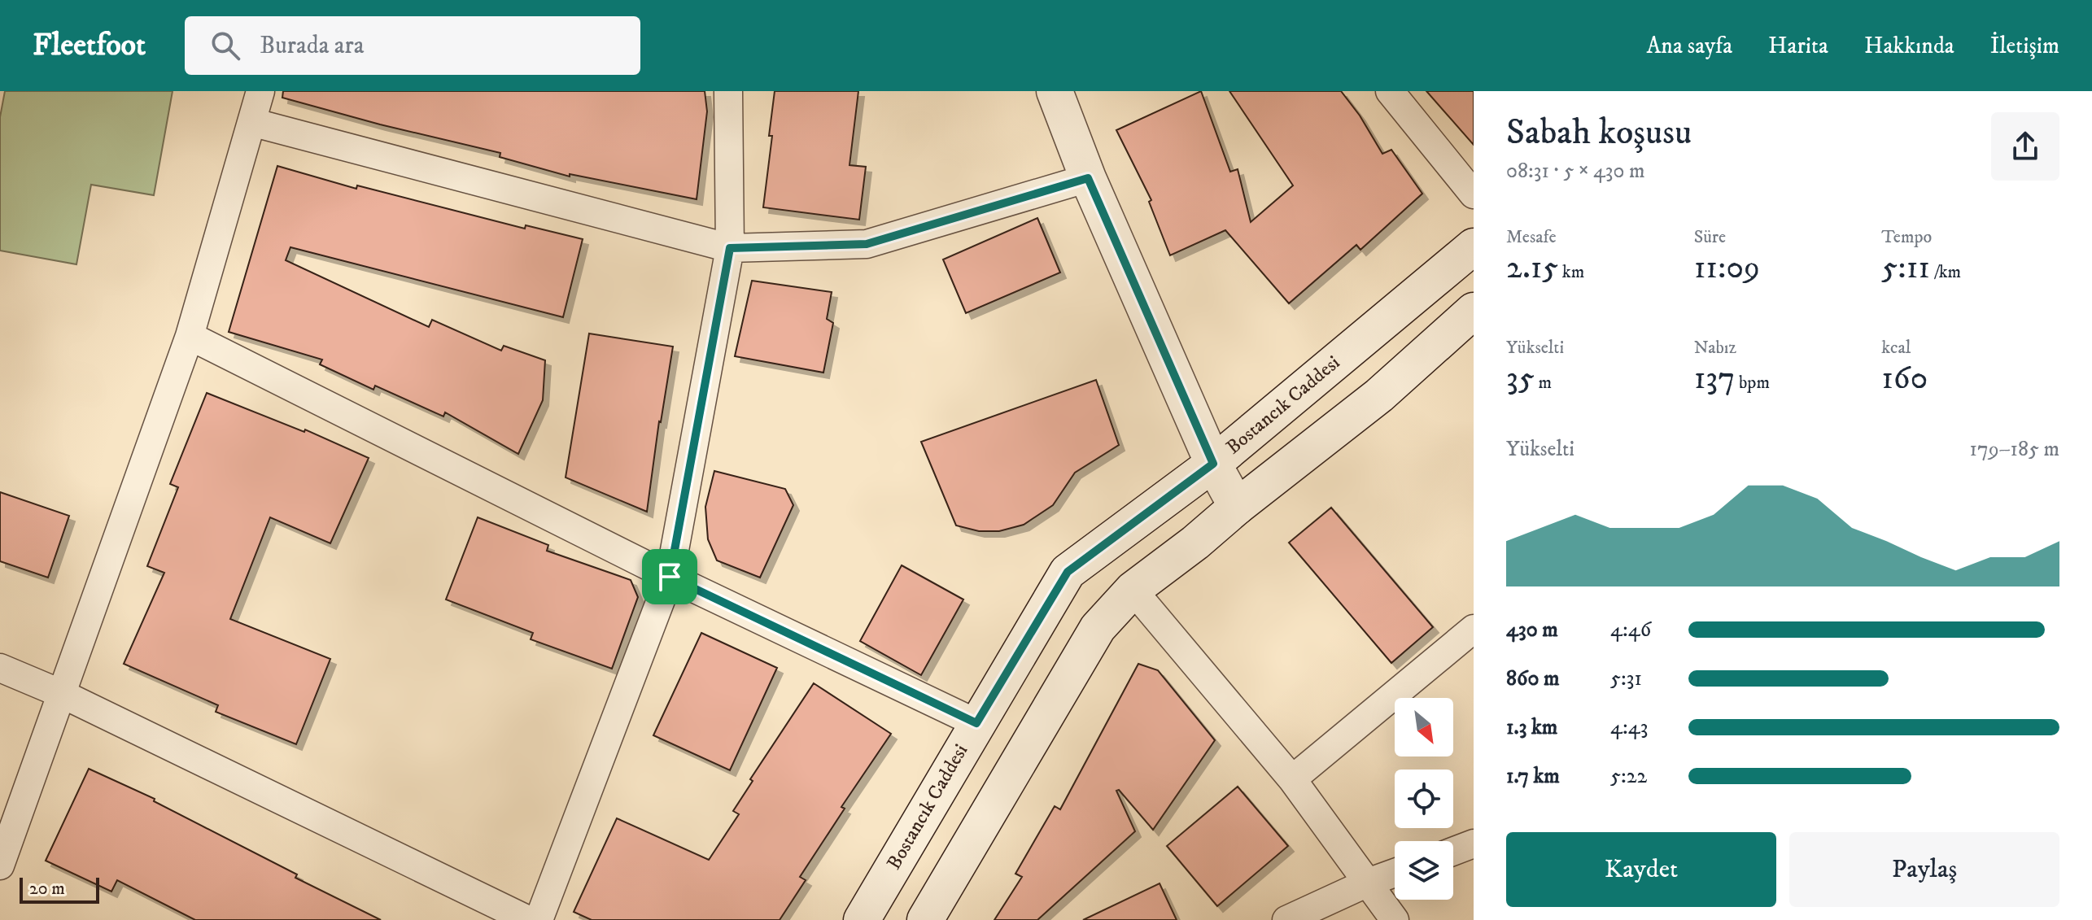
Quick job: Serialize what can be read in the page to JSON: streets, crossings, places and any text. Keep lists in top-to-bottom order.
{
  "streets": {
    "main road": ["Bostancık Caddesi"]
  },
  "scale_bar": "20 m",
  "north": "bottom right",
  "page": {
    "header": "Fleetfoot",
    "search": "Burada ara",
    "nav": [
      "Ana sayfa",
      "Harita",
      "Hakkında",
      "İletişim"
    ],
    "heading": ["Sabah koşusu", "08:31 · 5 × 430 m"],
    "stats": [
      ["Mesafe", "2.15 km"],
      ["Süre", "11:09"],
      ["Tempo", "5:11 /km"],
      ["Yükselti", "35 m"],
      ["Nabız", "137 bpm"],
      ["kcal", "160"]
    ],
    "chart": ["Yükselti", "179–185 m"],
    "list": [
      {
        "name": "430 m",
        "note": "4:46"
      },
      {
        "name": "860 m",
        "note": "5:31"
      },
      {
        "name": "1.3 km",
        "note": "4:43"
      },
      {
        "name": "1.7 km",
        "note": "5:22"
      }
    ],
    "buttons": ["Kaydet", "Paylaş"],
    "scale": "20 m"
  }
}
